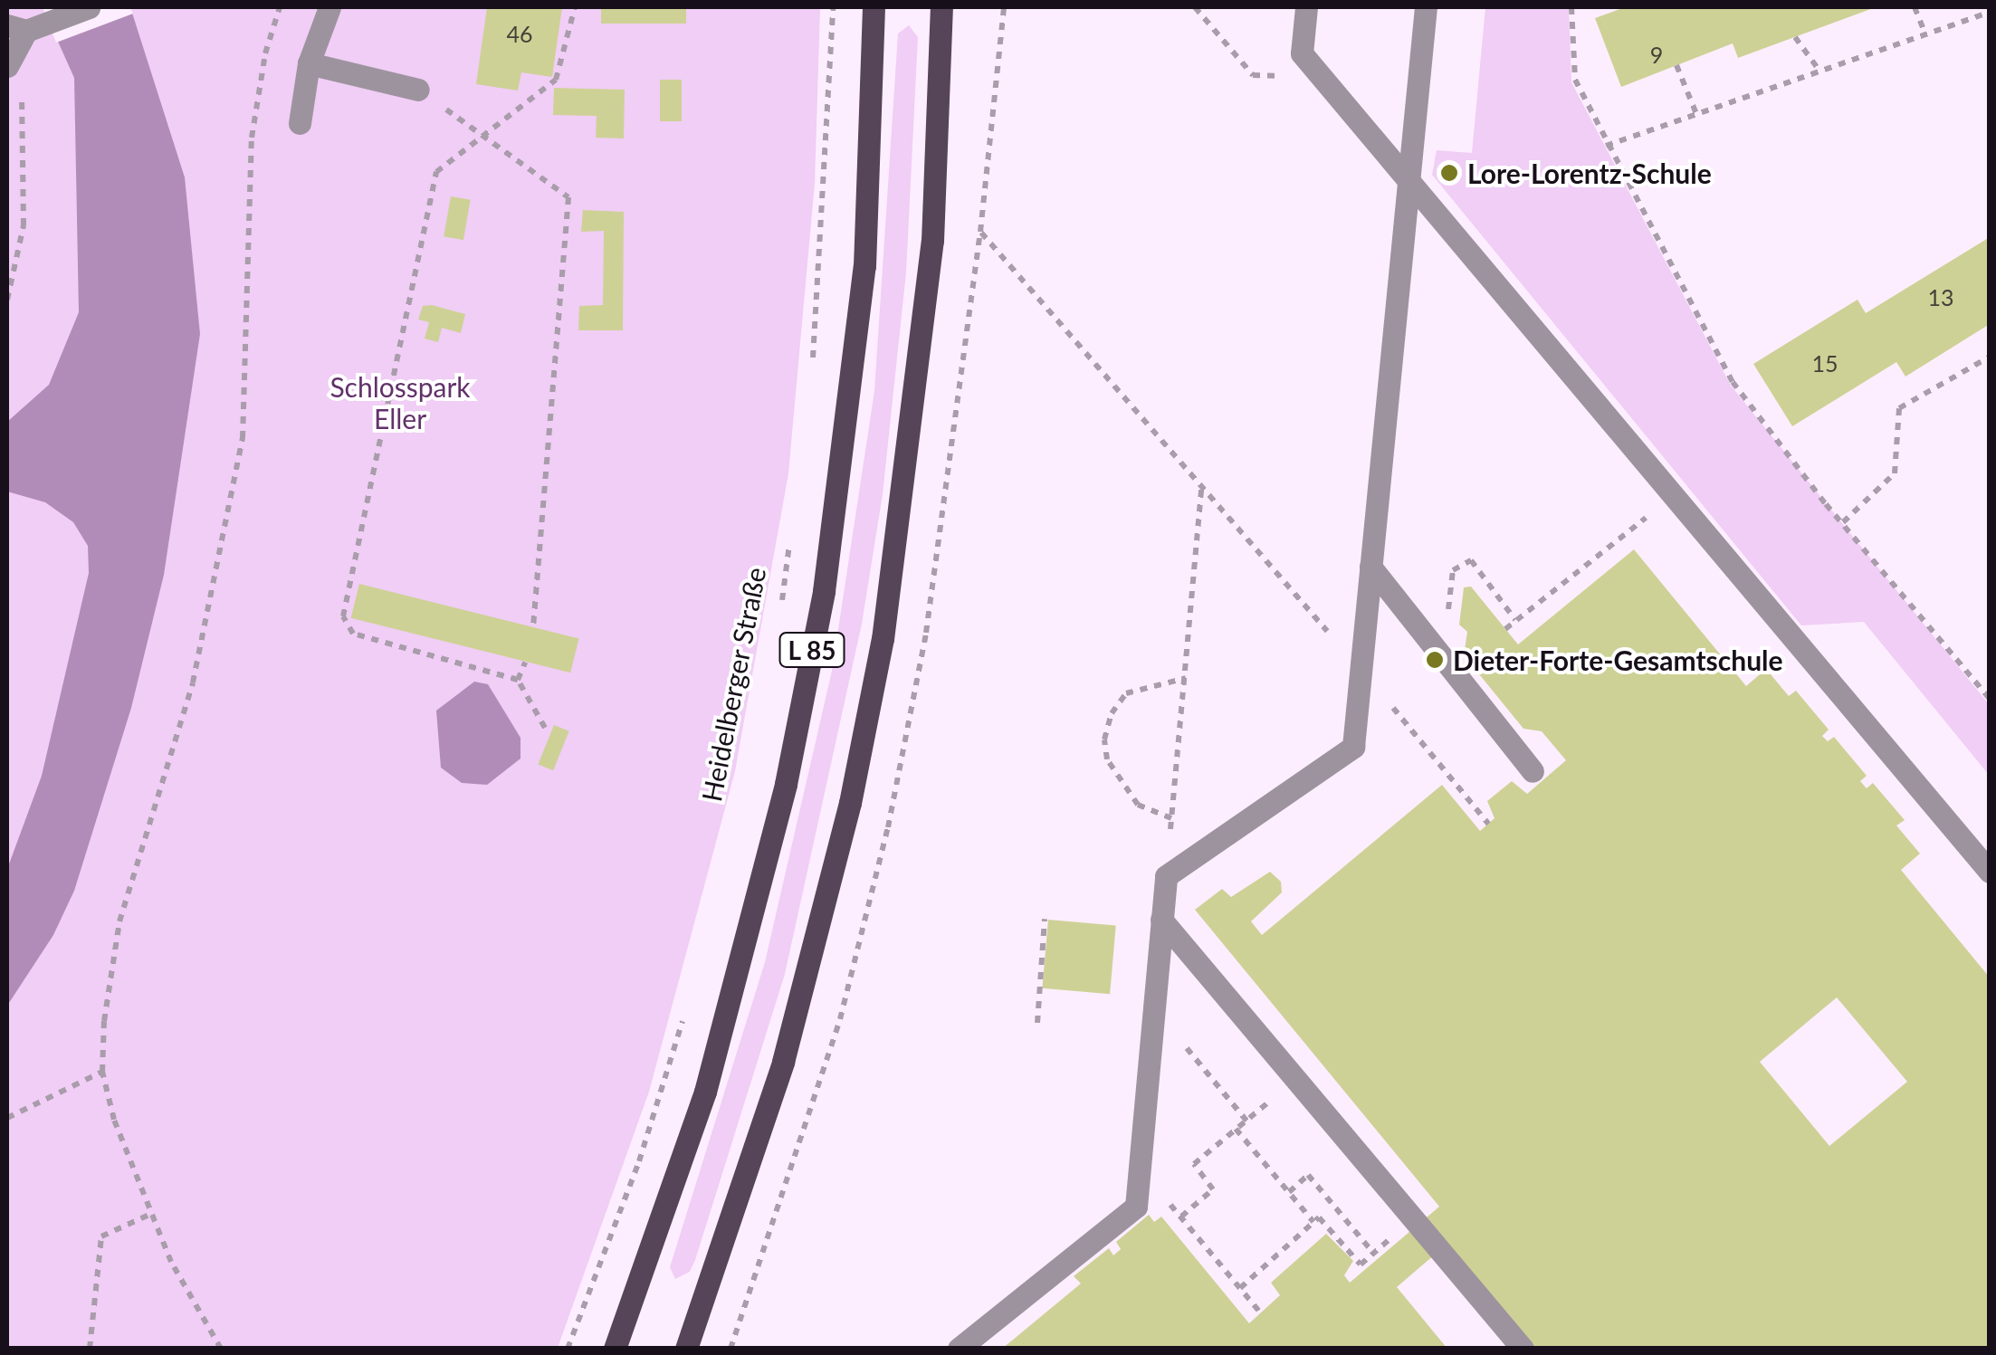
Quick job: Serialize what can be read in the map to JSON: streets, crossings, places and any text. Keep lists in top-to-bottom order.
{
  "streets": {
    "main road": ["L 85"],
    "path": ["Heidelberger Straße"]
  },
  "parks": ["Schlosspark Eller"],
  "places": ["Lore-Lorentz-Schule", "Dieter-Forte-Gesamtschule"],
  "house_numbers": [
    "46",
    "9",
    "13",
    "15"
  ]
}
